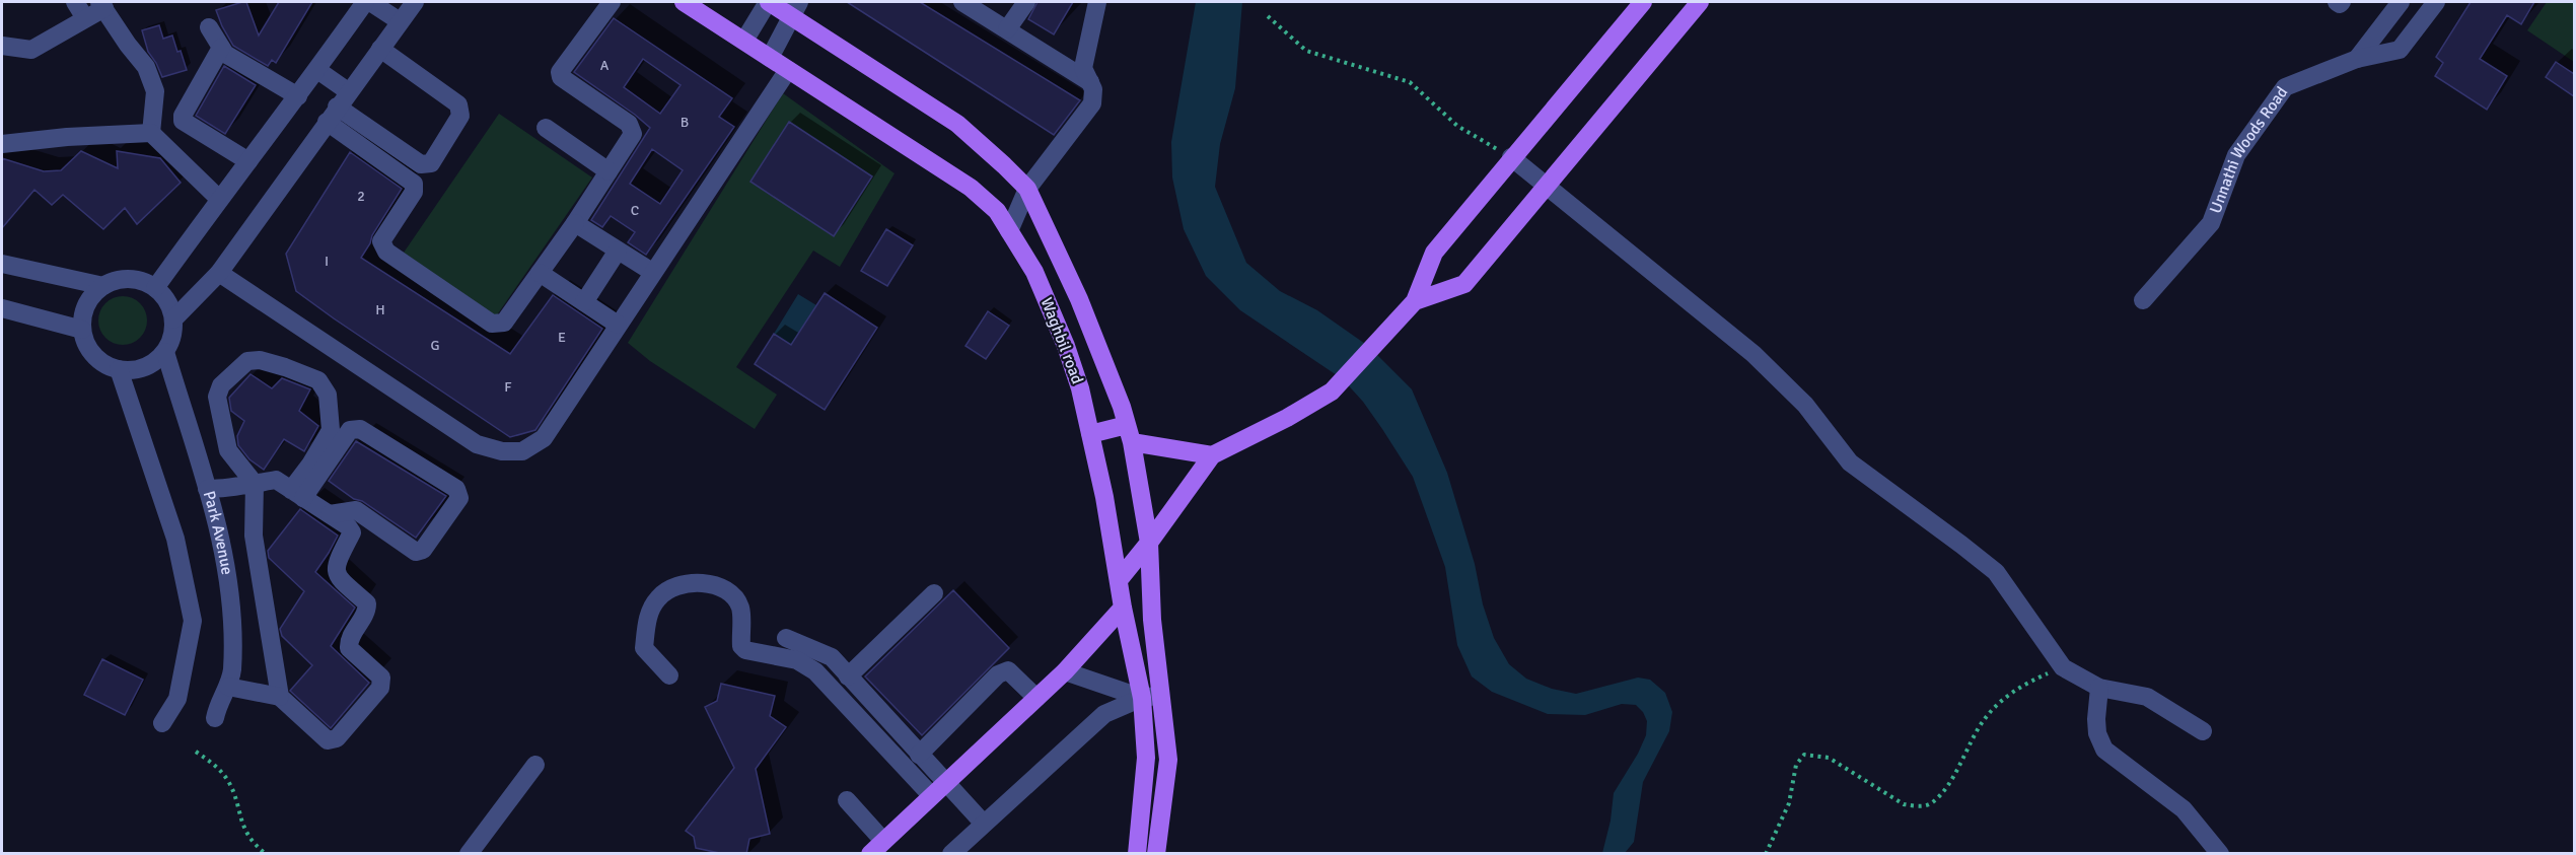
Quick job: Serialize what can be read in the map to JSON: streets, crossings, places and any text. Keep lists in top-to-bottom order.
{
  "streets": {
    "main road": ["Waghbil road"],
    "street": ["Unnathi Woods Road", "Park Avenue"]
  },
  "house_numbers": [
    "A",
    "B",
    "2",
    "C",
    "I",
    "H",
    "E",
    "G",
    "F"
  ]
}
